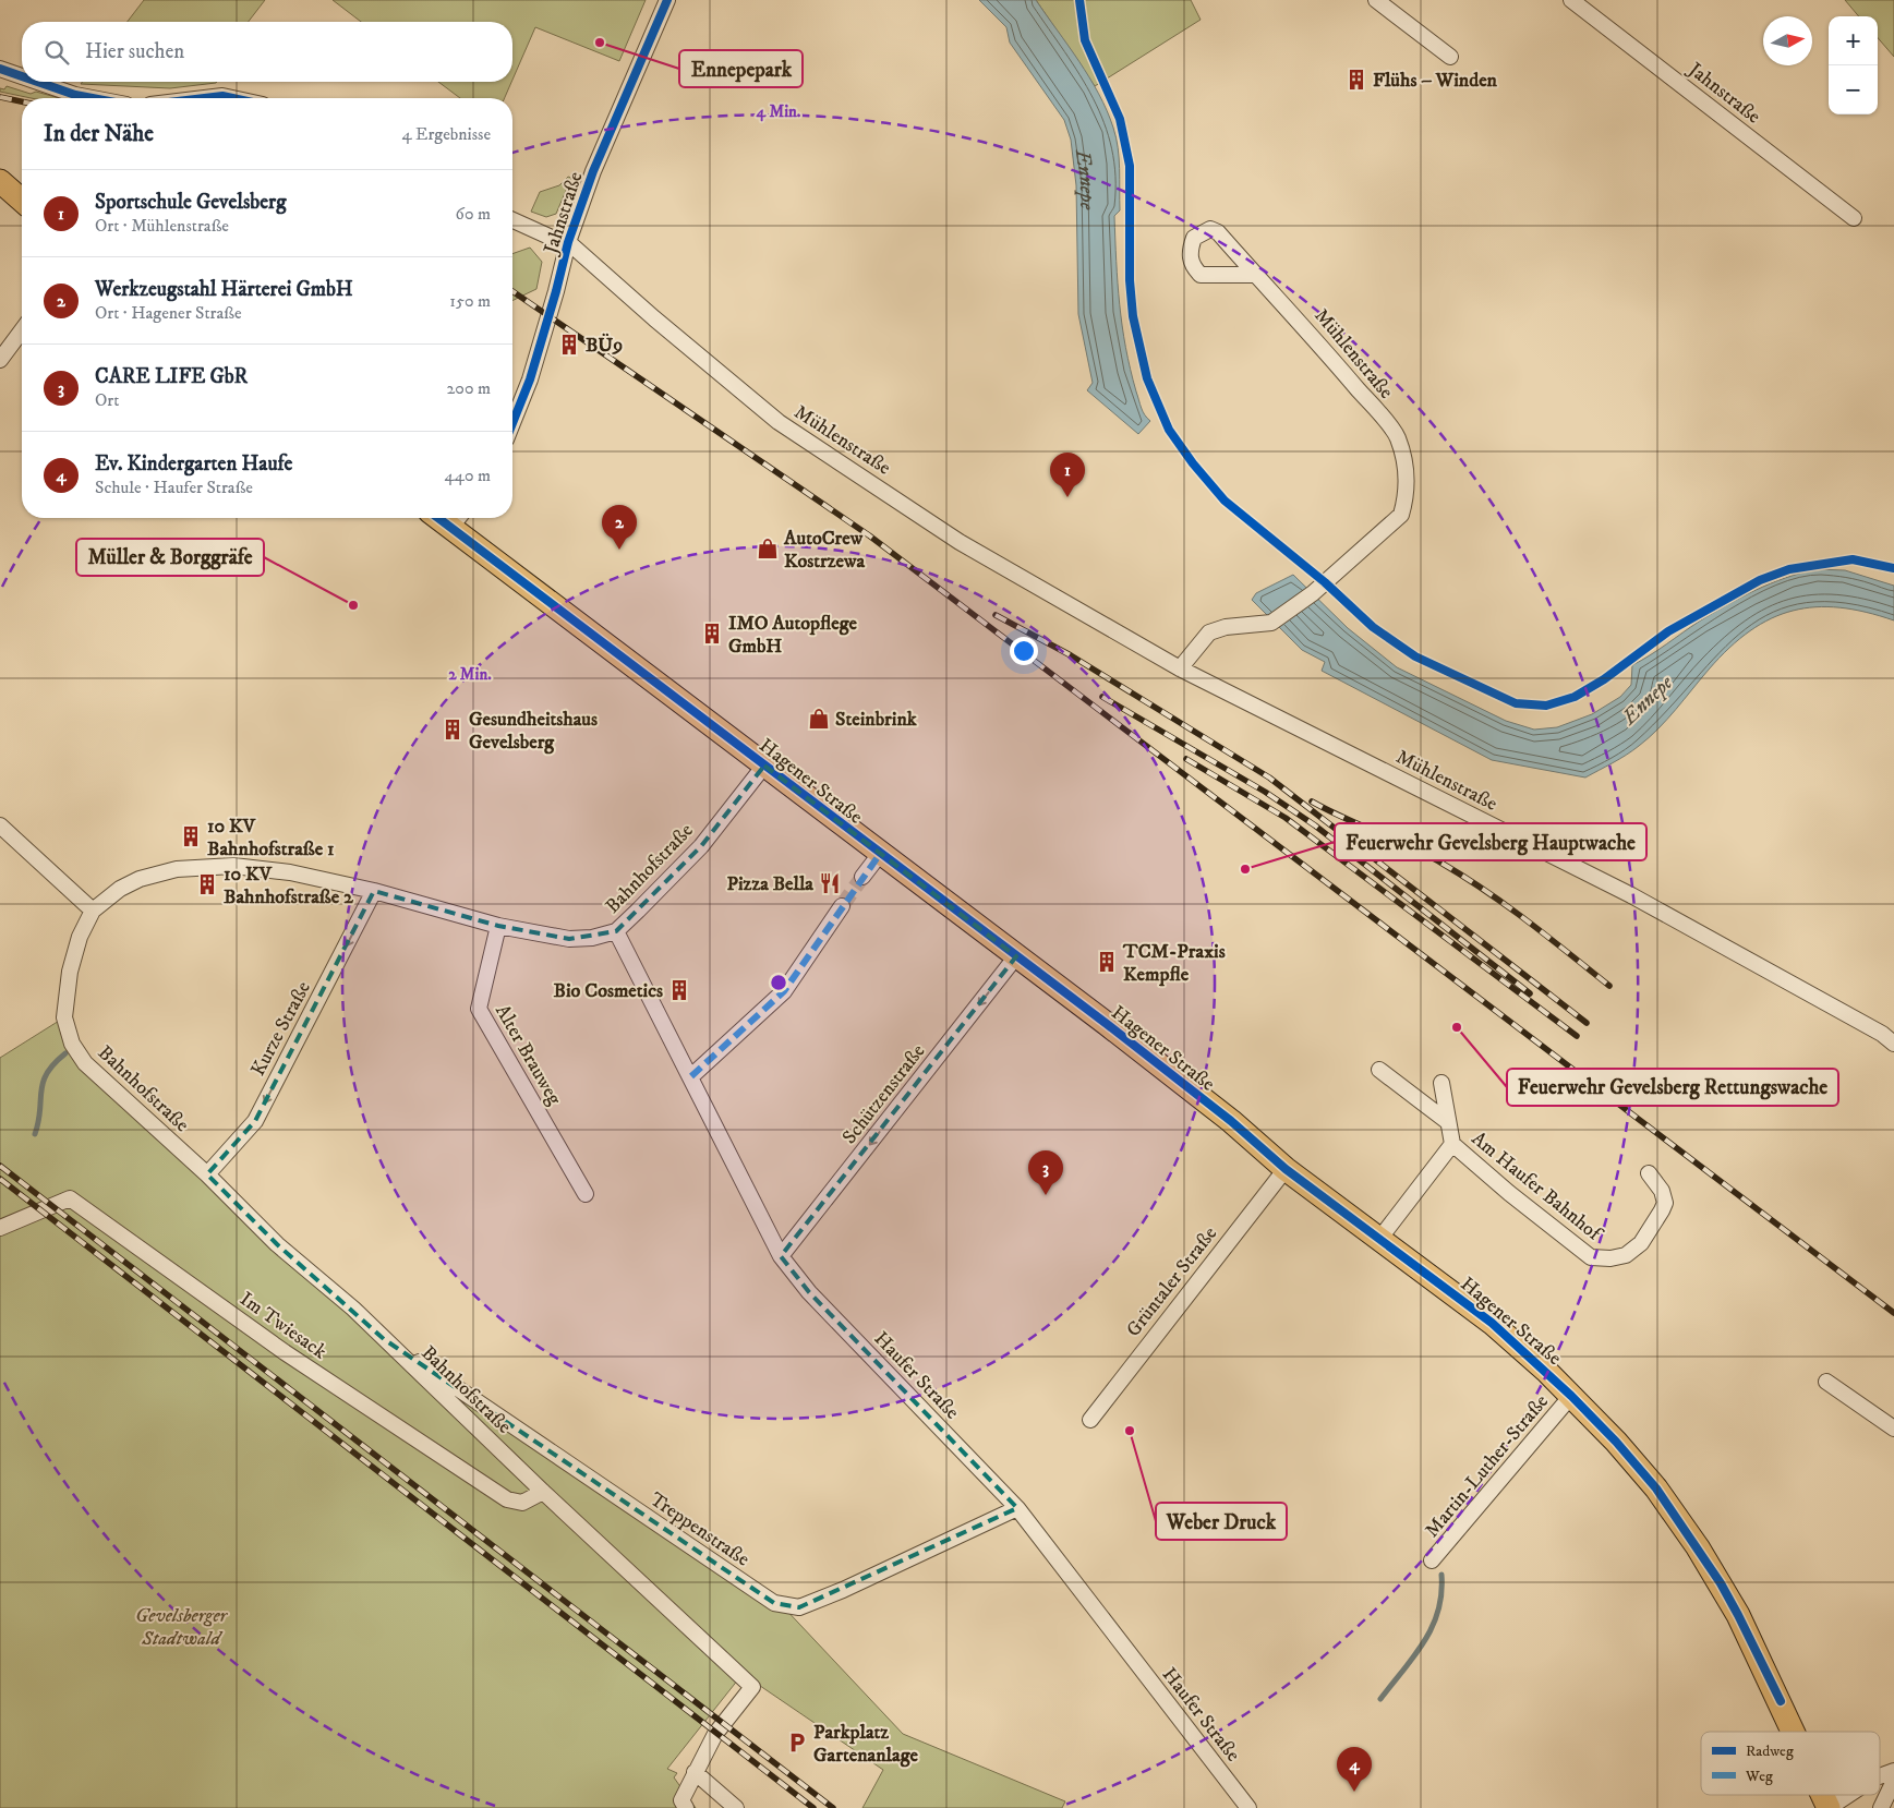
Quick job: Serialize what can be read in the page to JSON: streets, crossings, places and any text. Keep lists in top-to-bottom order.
{
  "streets": {
    "main road": ["Hagener Straße"],
    "street": [
      "Jahnstraße",
      "Mühlenstraße",
      "Bahnhofstraße",
      "Kurze Straße",
      "Alter Brauweg",
      "Schützenstraße",
      "Am Haufer Bahnhof",
      "Grüntaler Straße",
      "Im Twiesack",
      "Haufer Straße",
      "Martin-Luther-Straße",
      "Treppenstraße"
    ]
  },
  "crossings": [
    ["Jahnstraße", "Mühlenstraße"],
    ["Hagener Straße", "Bahnhofstraße"],
    ["Hagener Straße", "Schützenstraße"],
    ["Hagener Straße", "Am Haufer Bahnhof"],
    ["Hagener Straße", "Grüntaler Straße"],
    ["Hagener Straße", "Martin-Luther-Straße"],
    ["Bahnhofstraße", "Kurze Straße"],
    ["Bahnhofstraße", "Alter Brauweg"],
    ["Bahnhofstraße", "Im Twiesack"],
    ["Bahnhofstraße", "Haufer Straße"],
    ["Bahnhofstraße", "Treppenstraße"],
    ["Schützenstraße", "Haufer Straße"],
    ["Haufer Straße", "Treppenstraße"]
  ],
  "one_way": ["Kurze Straße", "Schützenstraße"],
  "water": ["Ennepe"],
  "parks": ["Gevelsberger Stadtwald"],
  "places": {
    "other": [
      "Ennepepark",
      "Müller & Borggräfe",
      "Feuerwehr Gevelsberg Hauptwache",
      "Feuerwehr Gevelsberg Rettungswache",
      "Weber Druck"
    ],
    "building": [
      "Flühs – Winden",
      "BÜ9",
      "IMO Autopflege GmbH",
      "Gesundheitshaus Gevelsberg",
      "10 KV Bahnhofstraße 1",
      "10 KV Bahnhofstraße 2",
      "TCM-Praxis Kempfle",
      "Bio Cosmetics"
    ],
    "shop": ["AutoCrew Kostrzewa", "Steinbrink"],
    "restaurant": ["Pizza Bella"],
    "parking": ["Parkplatz Gartenanlage"]
  },
  "legend": ["Radweg", "Weg"],
  "north": "right",
  "page": {
    "map_buttons": ["+", "−"],
    "search": "Hier suchen",
    "heading": ["In der Nähe", "4 Ergebnisse"],
    "list": [
      {
        "mark": "1",
        "name": "Sportschule Gevelsberg",
        "note": "Ort · Mühlenstraße",
        "value": "60 m"
      },
      {
        "mark": "2",
        "name": "Werkzeugstahl Härterei GmbH",
        "note": "Ort · Hagener Straße",
        "value": "150 m"
      },
      {
        "mark": "3",
        "name": "CARE LIFE GbR",
        "note": "Ort",
        "value": "200 m"
      },
      {
        "mark": "4",
        "name": "Ev. Kindergarten Haufe",
        "note": "Schule · Haufer Straße",
        "value": "440 m"
      }
    ],
    "pins": [
      "1",
      "2",
      "3",
      "4"
    ]
  },
  "rings": ["4 Min.", "2 Min."]
}
